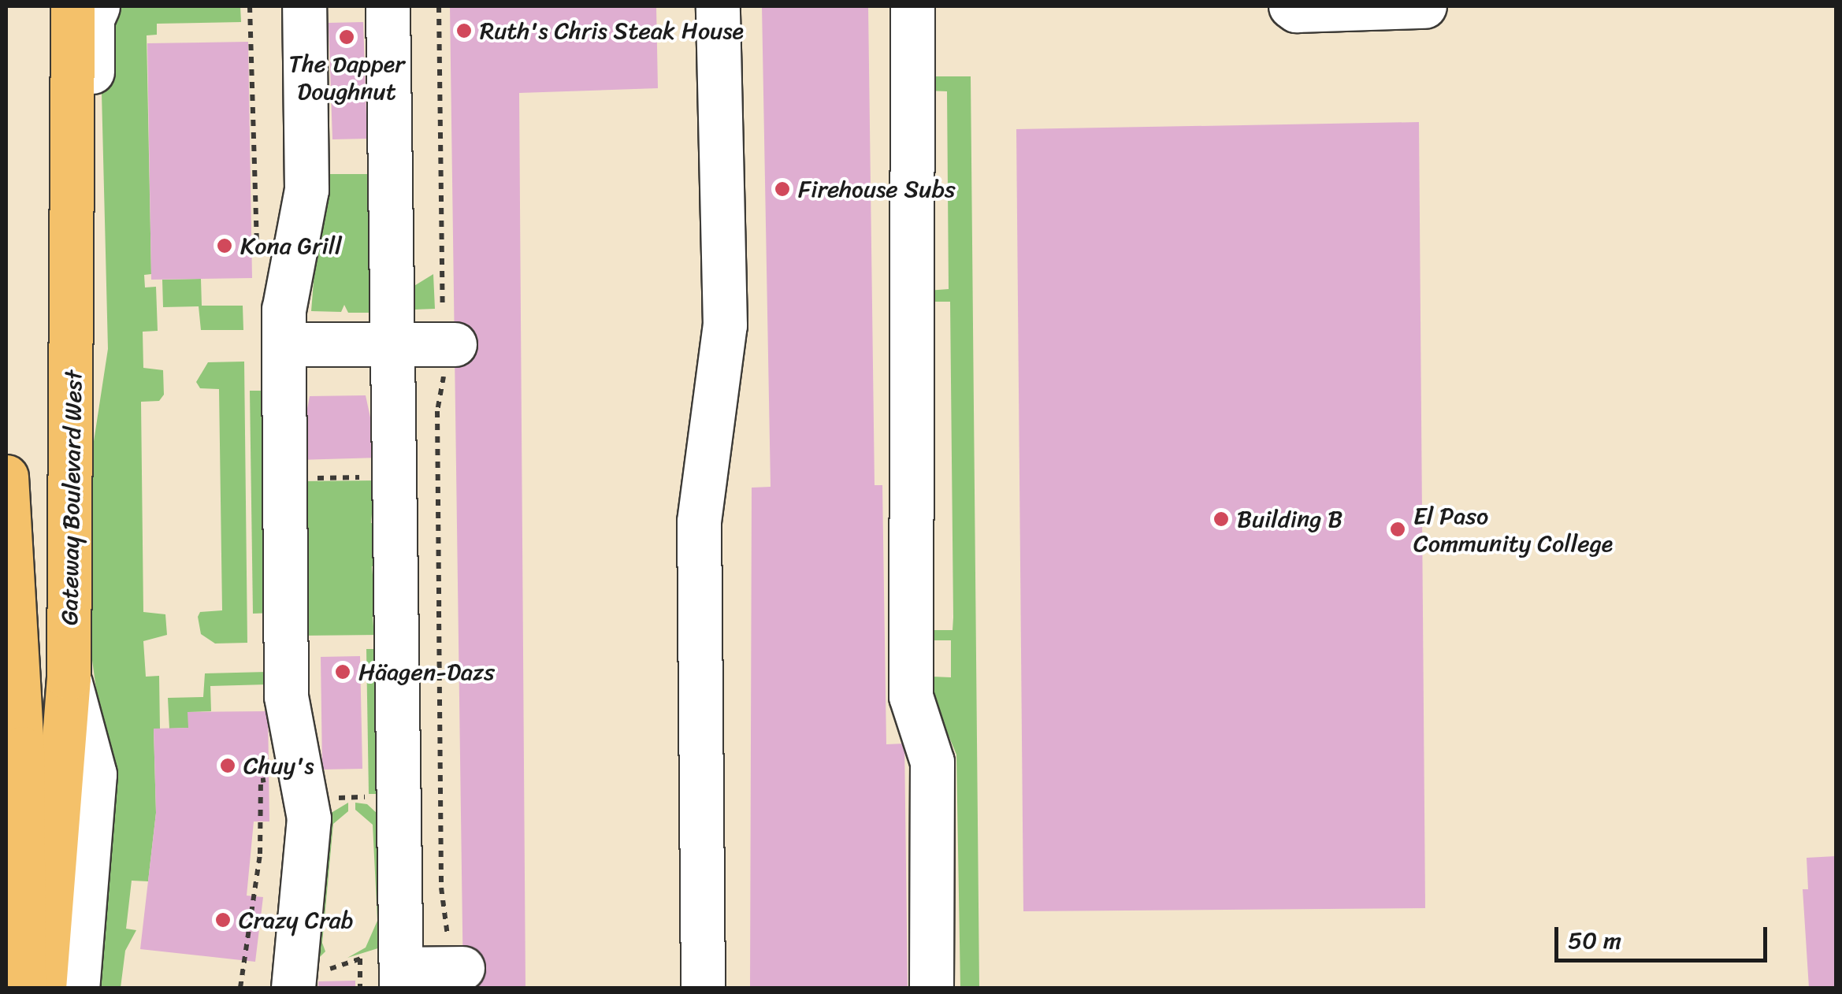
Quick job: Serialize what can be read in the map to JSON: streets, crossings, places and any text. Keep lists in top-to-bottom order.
{
  "streets": {
    "main road": ["Gateway Boulevard West"]
  },
  "places": [
    "Ruth's Chris Steak House",
    "The Dapper Doughnut",
    "Firehouse Subs",
    "Kona Grill",
    "Building B",
    "El Paso Community College",
    "Häagen-Dazs",
    "Chuy's",
    "Crazy Crab"
  ],
  "scale_bar": "50 m"
}
